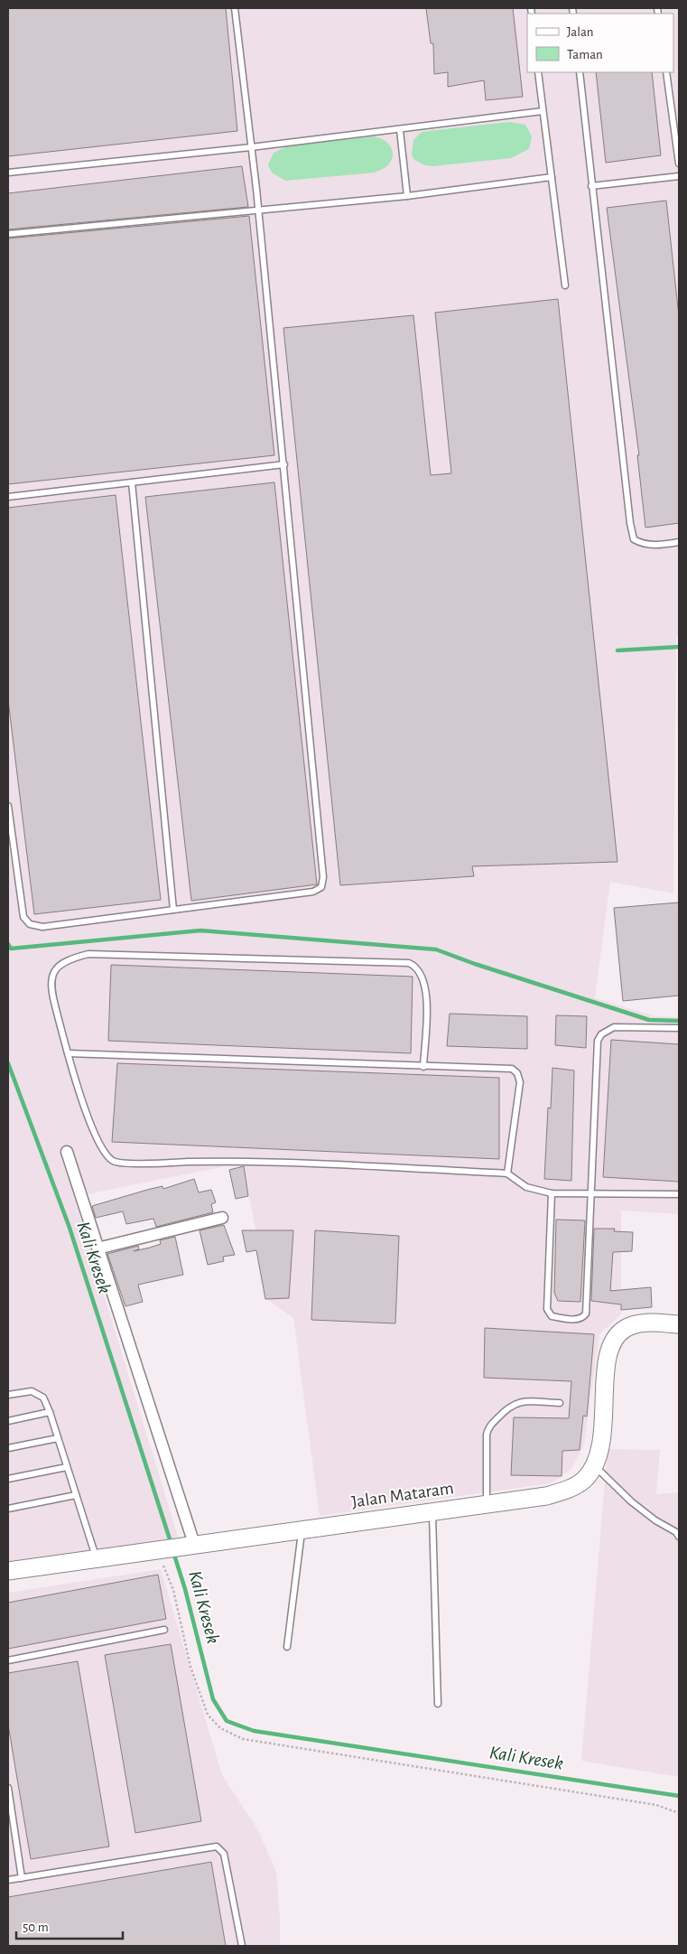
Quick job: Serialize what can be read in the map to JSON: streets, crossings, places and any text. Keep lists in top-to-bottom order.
{
  "streets": {
    "main road": ["Jalan Mataram"]
  },
  "water": ["Kali Kresek"],
  "legend": ["Jalan", "Taman"],
  "scale_bar": "50 m"
}
